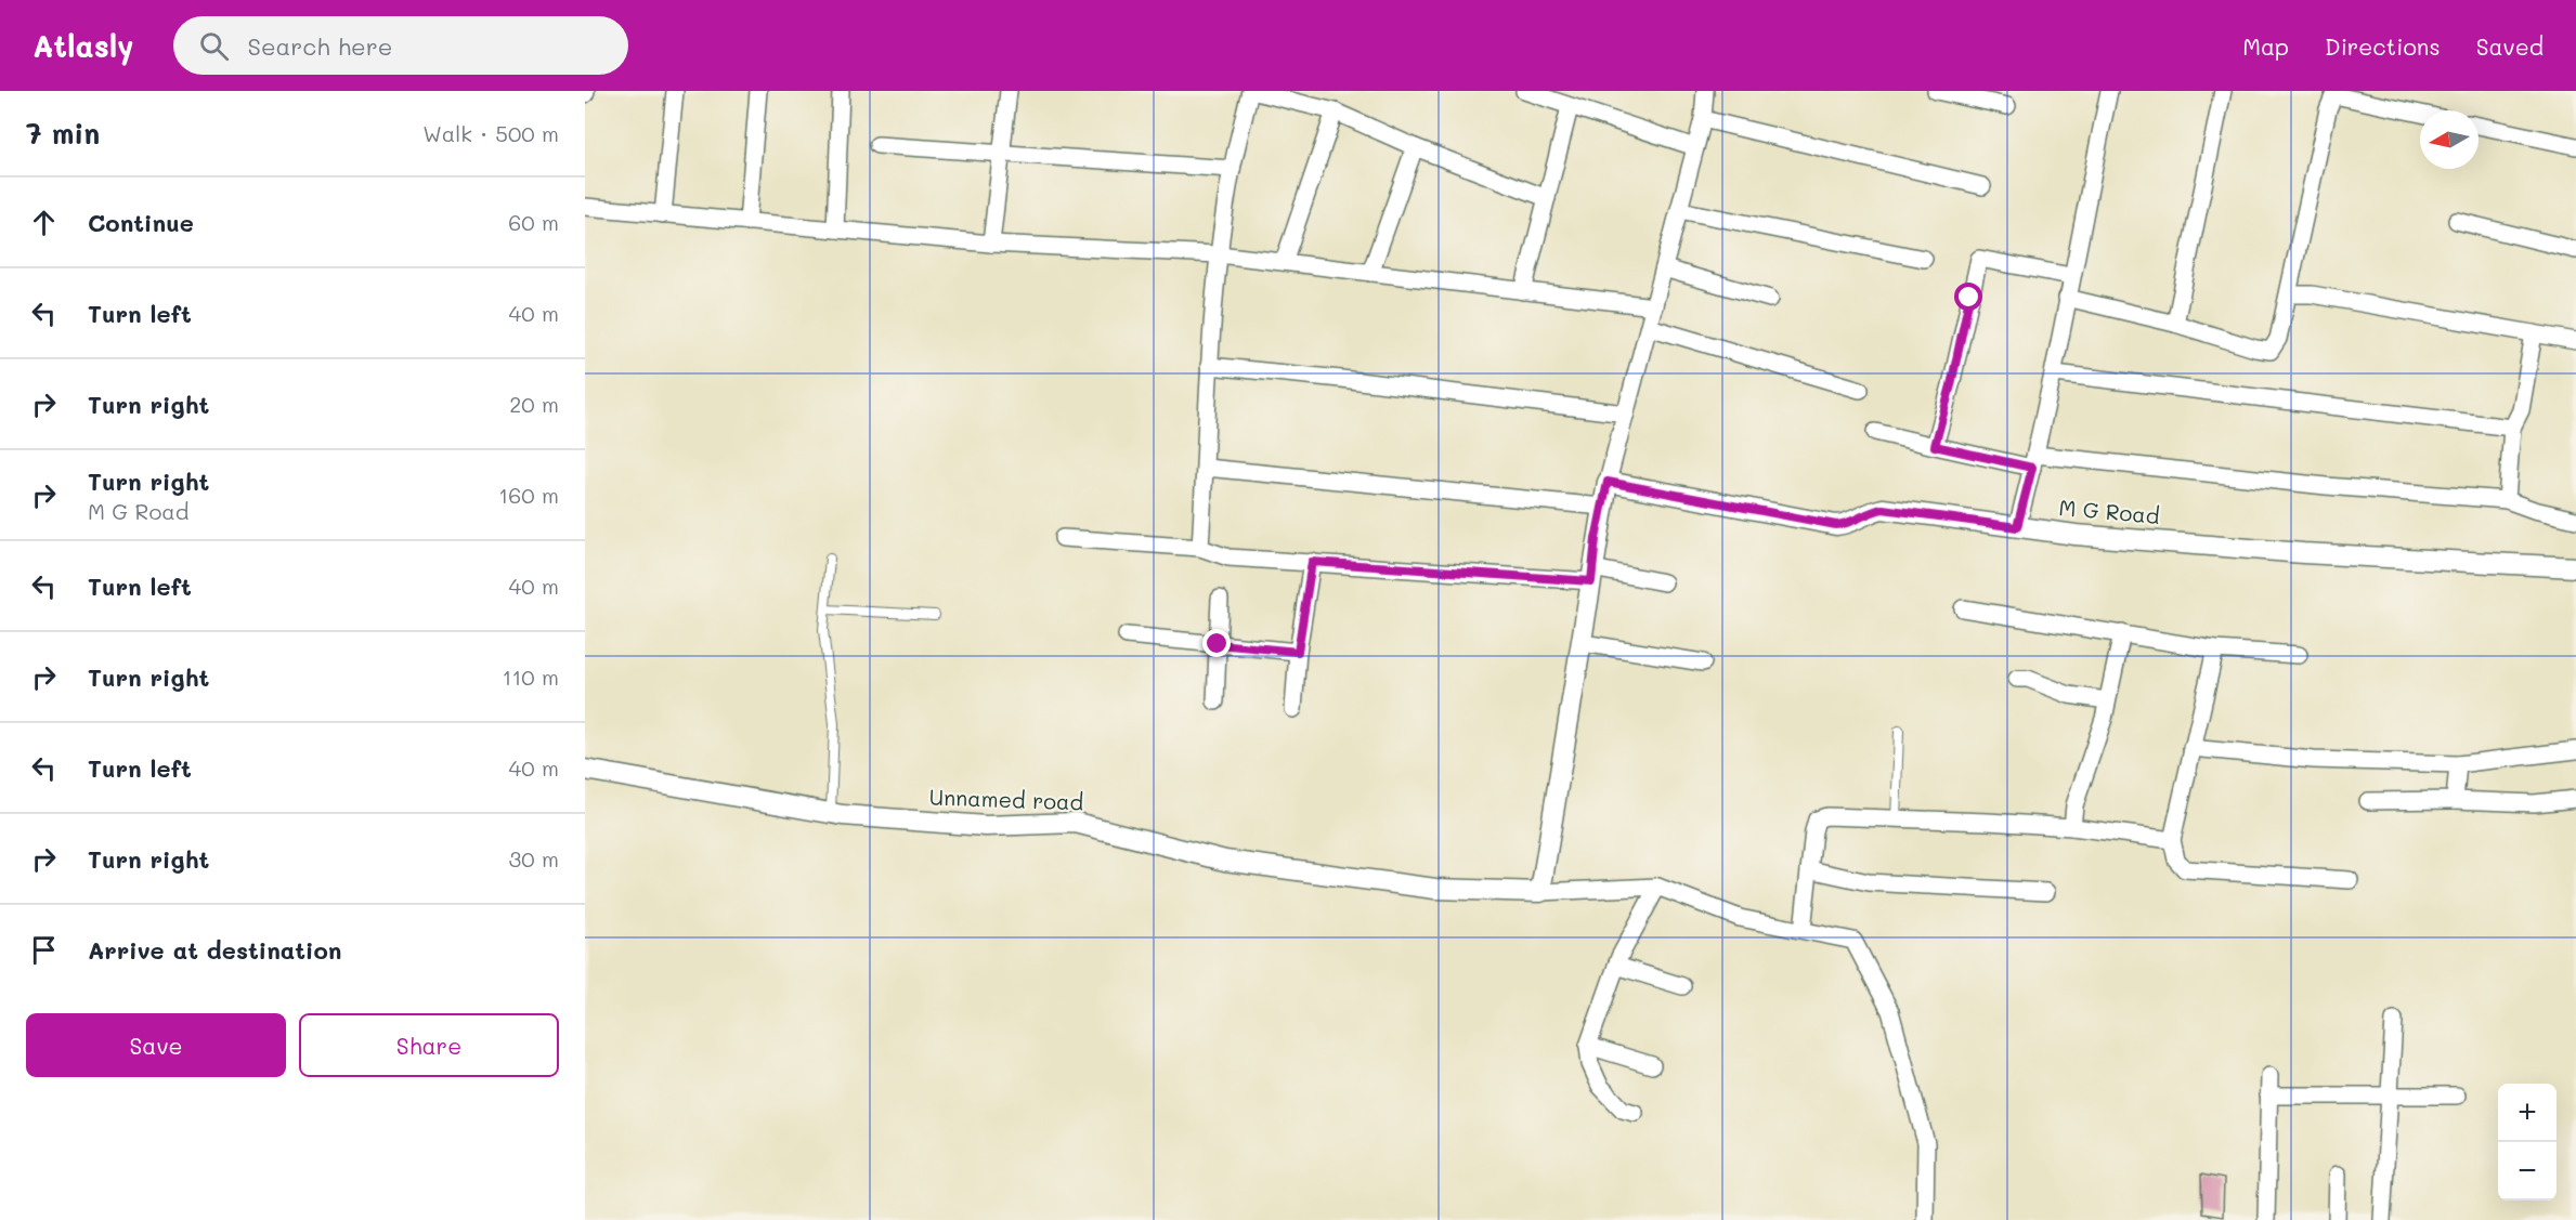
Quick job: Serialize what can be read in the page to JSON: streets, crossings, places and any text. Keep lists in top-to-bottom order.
{
  "streets": {
    "street": ["M G Road", "Unnamed road"]
  },
  "north": "left",
  "page": {
    "header": "Atlasly",
    "search": "Search here",
    "nav": ["Map", "Directions", "Saved"],
    "heading": ["7 min", "Walk · 500 m"],
    "list": [
      ["Continue", "60 m"],
      ["Turn left", "40 m"],
      ["Turn right", "20 m"],
      ["Turn right", "M G Road", "160 m"],
      ["Turn left", "40 m"],
      ["Turn right", "110 m"],
      ["Turn left", "40 m"],
      ["Turn right", "30 m"],
      "Arrive at destination"
    ],
    "buttons": ["Save", "Share"],
    "map_buttons": ["+", "−"]
  }
}
